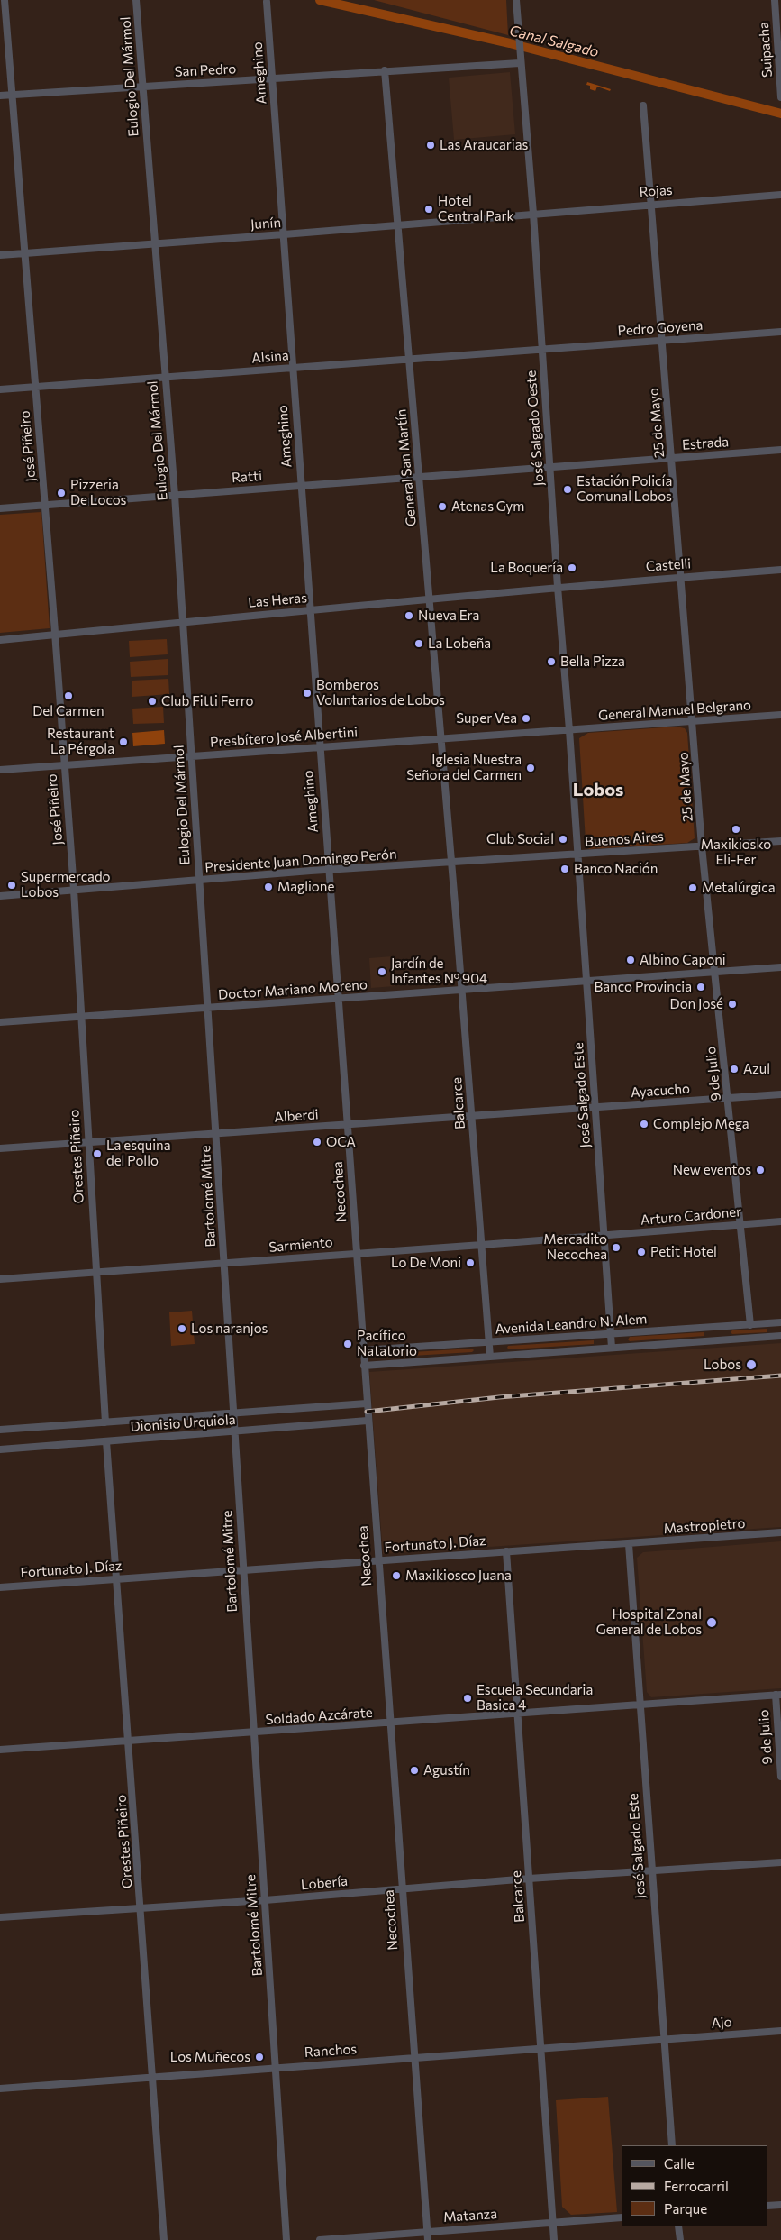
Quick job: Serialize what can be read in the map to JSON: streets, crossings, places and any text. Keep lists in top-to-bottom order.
{
  "streets": {
    "street": [
      "Suipacha",
      "San Pedro",
      "Ameghino",
      "Eulogio Del Mármol",
      "Rojas",
      "Junín",
      "Pedro Goyena",
      "Alsina",
      "25 de Mayo",
      "José Salgado Oeste",
      "Estrada",
      "José Piñeiro",
      "General San Martín",
      "Ratti",
      "Castelli",
      "Las Heras",
      "General Manuel Belgrano",
      "Presbítero José Albertini",
      "Buenos Aires",
      "Presidente Juan Domingo Perón",
      "Doctor Mariano Moreno",
      "9 de Julio",
      "Ayacucho",
      "José Salgado Este",
      "Balcarce",
      "Alberdi",
      "Orestes Piñeiro",
      "Necochea",
      "Bartolomé Mitre",
      "Arturo Cardoner",
      "Sarmiento",
      "Avenida Leandro N. Alem",
      "Dionisio Urquiola",
      "Mastropietro",
      "Fortunato J. Díaz",
      "Soldado Azcárate",
      "Lobería",
      "Ajo",
      "Ranchos",
      "Matanza"
    ]
  },
  "crossings": [
    ["San Pedro", "Ameghino"],
    ["San Pedro", "Eulogio Del Mármol"],
    ["San Pedro", "José Salgado Oeste"],
    ["San Pedro", "José Piñeiro"],
    ["San Pedro", "General San Martín"],
    ["Ameghino", "Junín"],
    ["Ameghino", "Alsina"],
    ["Ameghino", "Ratti"],
    ["Ameghino", "Las Heras"],
    ["Ameghino", "Presbítero José Albertini"],
    ["Ameghino", "Presidente Juan Domingo Perón"],
    ["Ameghino", "Necochea"],
    ["Eulogio Del Mármol", "Junín"],
    ["Eulogio Del Mármol", "Alsina"],
    ["Eulogio Del Mármol", "Ratti"],
    ["Eulogio Del Mármol", "Las Heras"],
    ["Eulogio Del Mármol", "Presbítero José Albertini"],
    ["Eulogio Del Mármol", "Presidente Juan Domingo Perón"],
    ["Eulogio Del Mármol", "Bartolomé Mitre"],
    ["Rojas", "Junín"],
    ["Rojas", "25 de Mayo"],
    ["Rojas", "José Salgado Oeste"],
    ["Junín", "José Salgado Oeste"],
    ["Junín", "José Piñeiro"],
    ["Junín", "General San Martín"],
    ["Pedro Goyena", "Alsina"],
    ["Pedro Goyena", "25 de Mayo"],
    ["Pedro Goyena", "José Salgado Oeste"],
    ["Alsina", "José Salgado Oeste"],
    ["Alsina", "José Piñeiro"],
    ["Alsina", "General San Martín"],
    ["25 de Mayo", "Estrada"],
    ["25 de Mayo", "Castelli"],
    ["25 de Mayo", "General Manuel Belgrano"],
    ["25 de Mayo", "Buenos Aires"],
    ["25 de Mayo", "9 de Julio"],
    ["José Salgado Oeste", "Estrada"],
    ["José Salgado Oeste", "Ratti"],
    ["José Salgado Oeste", "Castelli"],
    ["José Salgado Oeste", "Las Heras"],
    ["José Salgado Oeste", "General Manuel Belgrano"],
    ["José Salgado Oeste", "Presbítero José Albertini"],
    ["José Salgado Oeste", "Buenos Aires"],
    ["José Salgado Oeste", "Presidente Juan Domingo Perón"],
    ["José Salgado Oeste", "José Salgado Este"],
    ["Estrada", "Ratti"],
    ["José Piñeiro", "Ratti"],
    ["José Piñeiro", "Las Heras"],
    ["José Piñeiro", "Presbítero José Albertini"],
    ["José Piñeiro", "Presidente Juan Domingo Perón"],
    ["José Piñeiro", "Orestes Piñeiro"],
    ["General San Martín", "Ratti"],
    ["General San Martín", "Las Heras"],
    ["General San Martín", "Presbítero José Albertini"],
    ["General San Martín", "Presidente Juan Domingo Perón"],
    ["General San Martín", "Balcarce"],
    ["Castelli", "Las Heras"],
    ["General Manuel Belgrano", "Presbítero José Albertini"],
    ["Buenos Aires", "Presidente Juan Domingo Perón"],
    ["Buenos Aires", "9 de Julio"],
    ["Buenos Aires", "José Salgado Este"],
    ["Presidente Juan Domingo Perón", "José Salgado Este"],
    ["Presidente Juan Domingo Perón", "Balcarce"],
    ["Presidente Juan Domingo Perón", "Orestes Piñeiro"],
    ["Presidente Juan Domingo Perón", "Necochea"],
    ["Presidente Juan Domingo Perón", "Bartolomé Mitre"],
    ["Doctor Mariano Moreno", "9 de Julio"],
    ["Doctor Mariano Moreno", "José Salgado Este"],
    ["Doctor Mariano Moreno", "Balcarce"],
    ["Doctor Mariano Moreno", "Orestes Piñeiro"],
    ["Doctor Mariano Moreno", "Necochea"],
    ["Doctor Mariano Moreno", "Bartolomé Mitre"],
    ["9 de Julio", "Ayacucho"],
    ["9 de Julio", "Arturo Cardoner"],
    ["9 de Julio", "Avenida Leandro N. Alem"],
    ["9 de Julio", "Soldado Azcárate"],
    ["Ayacucho", "José Salgado Este"],
    ["Ayacucho", "Alberdi"],
    ["José Salgado Este", "Alberdi"],
    ["José Salgado Este", "Arturo Cardoner"],
    ["José Salgado Este", "Sarmiento"],
    ["José Salgado Este", "Avenida Leandro N. Alem"],
    ["José Salgado Este", "Mastropietro"],
    ["José Salgado Este", "Fortunato J. Díaz"],
    ["José Salgado Este", "Soldado Azcárate"],
    ["José Salgado Este", "Lobería"],
    ["José Salgado Este", "Ajo"],
    ["José Salgado Este", "Ranchos"],
    ["Balcarce", "Alberdi"],
    ["Balcarce", "Sarmiento"],
    ["Balcarce", "Avenida Leandro N. Alem"],
    ["Balcarce", "Fortunato J. Díaz"],
    ["Balcarce", "Soldado Azcárate"],
    ["Balcarce", "Lobería"],
    ["Balcarce", "Ranchos"],
    ["Balcarce", "Matanza"],
    ["Alberdi", "Orestes Piñeiro"],
    ["Alberdi", "Necochea"],
    ["Alberdi", "Bartolomé Mitre"],
    ["Orestes Piñeiro", "Sarmiento"],
    ["Orestes Piñeiro", "Dionisio Urquiola"],
    ["Orestes Piñeiro", "Fortunato J. Díaz"],
    ["Orestes Piñeiro", "Soldado Azcárate"],
    ["Orestes Piñeiro", "Lobería"],
    ["Orestes Piñeiro", "Ranchos"],
    ["Necochea", "Sarmiento"],
    ["Necochea", "Avenida Leandro N. Alem"],
    ["Necochea", "Dionisio Urquiola"],
    ["Necochea", "Fortunato J. Díaz"],
    ["Necochea", "Soldado Azcárate"],
    ["Necochea", "Lobería"],
    ["Necochea", "Ranchos"],
    ["Necochea", "Matanza"],
    ["Bartolomé Mitre", "Sarmiento"],
    ["Bartolomé Mitre", "Dionisio Urquiola"],
    ["Bartolomé Mitre", "Fortunato J. Díaz"],
    ["Bartolomé Mitre", "Soldado Azcárate"],
    ["Bartolomé Mitre", "Lobería"],
    ["Bartolomé Mitre", "Ranchos"],
    ["Arturo Cardoner", "Sarmiento"],
    ["Mastropietro", "Fortunato J. Díaz"],
    ["Ajo", "Ranchos"]
  ],
  "districts": ["Lobos"],
  "water": ["Canal Salgado"],
  "places": [
    "Las Araucarias",
    "Hotel Central Park",
    "Estación Policía Comunal Lobos",
    "Pizzeria De Locos",
    "Atenas Gym",
    "La Boquería",
    "Nueva Era",
    "La Lobeña",
    "Bella Pizza",
    "Bomberos Voluntarios de Lobos",
    "Del Carmen",
    "Club Fitti Ferro",
    "Super Vea",
    "Restaurant La Pérgola",
    "Iglesia Nuestra Señora del Carmen",
    "Maxikiosko Eli-Fer",
    "Club Social",
    "Banco Nación",
    "Supermercado Lobos",
    "Maglione",
    "Metalúrgica",
    "Albino Caponi",
    "Jardín de Infantes Nº 904",
    "Banco Provincia",
    "Don José",
    "Azul",
    "Complejo Mega",
    "OCA",
    "La esquina del Pollo",
    "New eventos",
    "Mercadito Necochea",
    "Petit Hotel",
    "Lo De Moni",
    "Los naranjos",
    "Pacífico Natatorio",
    "Lobos",
    "Maxikiosco Juana",
    "Hospital Zonal General de Lobos",
    "Escuela Secundaria Basica 4",
    "Agustín",
    "Los Muñecos"
  ],
  "legend": ["Calle", "Ferrocarril", "Parque"]
}
